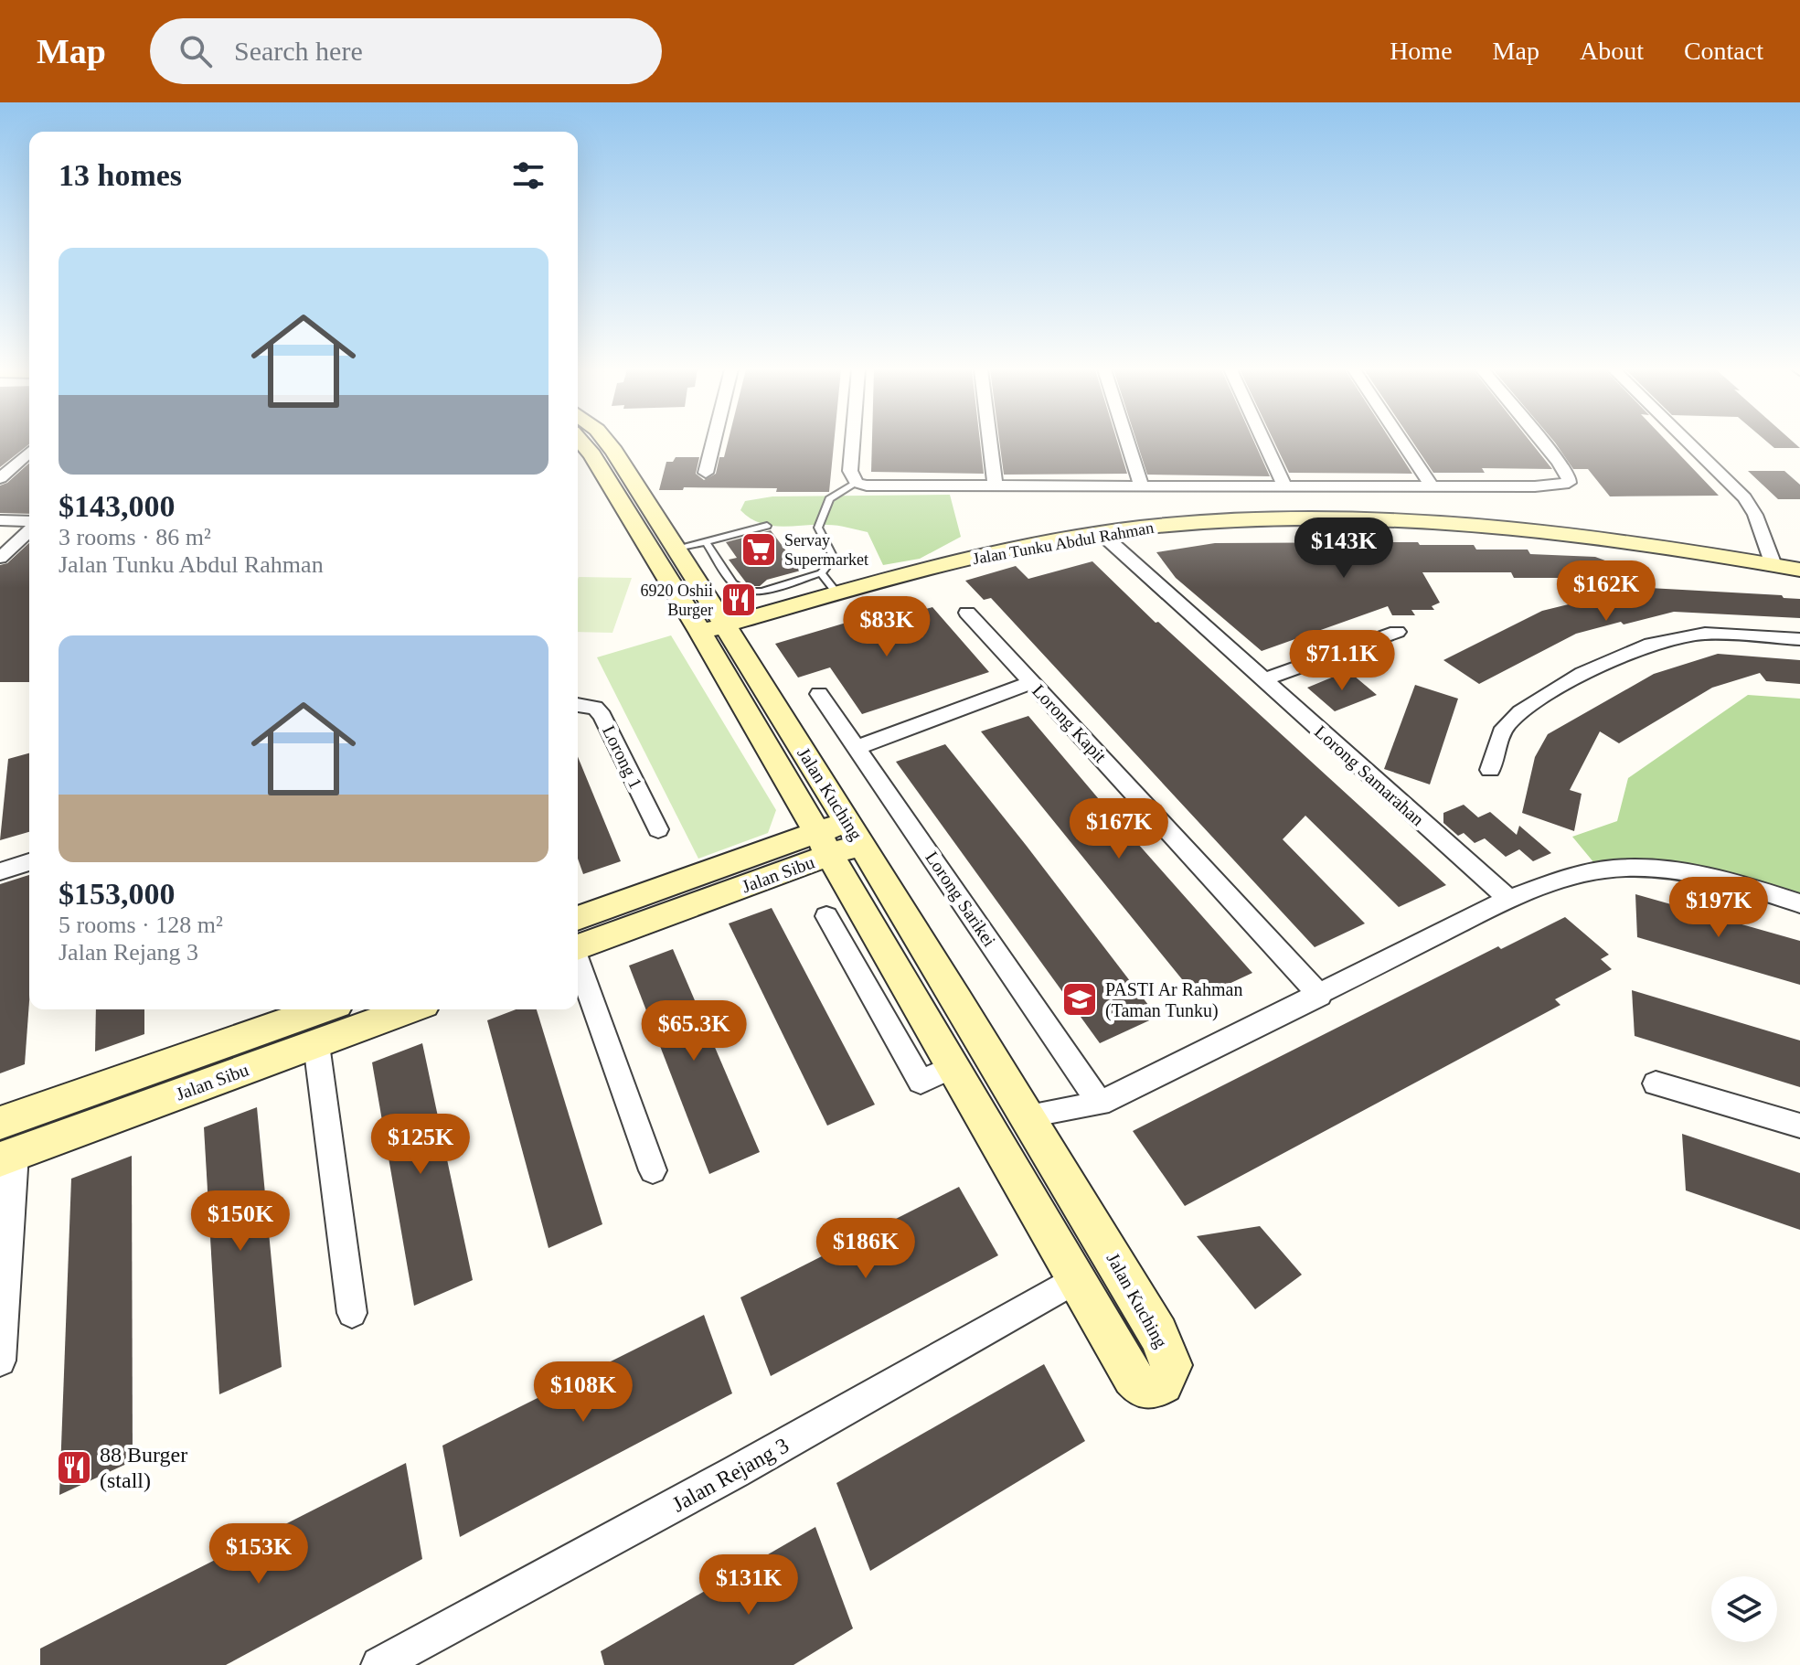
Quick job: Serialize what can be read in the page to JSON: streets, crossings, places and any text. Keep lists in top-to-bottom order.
{
  "streets": {
    "street": [
      "Jalan Tunku Abdul Rahman",
      "Lorong Kapit",
      "Lorong 1",
      "Lorong Samarahan",
      "Jalan Kuching",
      "Jalan Sibu",
      "Lorong Sarikei",
      "Jalan Rejang 3"
    ]
  },
  "crossings": [
    ["Jalan Tunku Abdul Rahman", "Lorong Samarahan"],
    ["Jalan Tunku Abdul Rahman", "Jalan Kuching"],
    ["Jalan Kuching", "Jalan Sibu"],
    ["Jalan Kuching", "Jalan Rejang 3"]
  ],
  "places": {
    "supermarket": ["Servay Supermarket"],
    "restaurant": ["6920 Oshii Burger", "88 Burger (stall)"],
    "school or university": ["PASTI Ar Rahman (Taman Tunku)"]
  },
  "page": {
    "header": "Map",
    "search": "Search here",
    "nav": [
      "Home",
      "Map",
      "About",
      "Contact"
    ],
    "heading": "13 homes",
    "list": [
      {
        "name": "$143,000",
        "note": "3 rooms · 86 m² · Jalan Tunku Abdul Rahman"
      },
      {
        "name": "$153,000",
        "note": "5 rooms · 128 m² · Jalan Rejang 3"
      }
    ],
    "price": [
      "$143K",
      "$162K",
      "$83K",
      "$71.1K",
      "$167K",
      "$197K",
      "$65.3K",
      "$125K",
      "$150K",
      "$186K",
      "$108K",
      "$153K",
      "$131K"
    ]
  }
}
